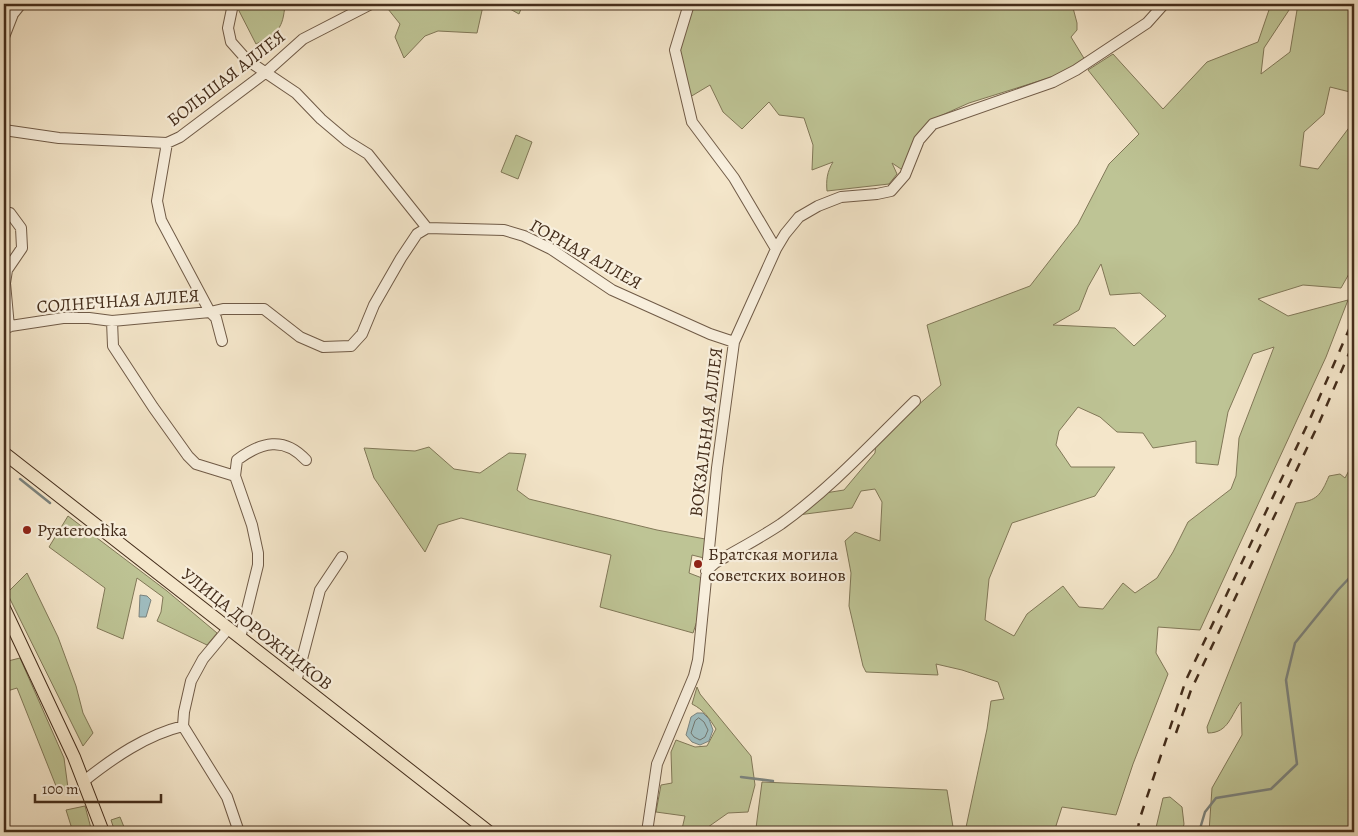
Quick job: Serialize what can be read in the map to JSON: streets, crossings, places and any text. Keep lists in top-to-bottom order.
{
  "streets": {
    "main road": ["УЛИЦА ДОРОЖНИКОВ"],
    "street": [
      "БОЛЬШАЯ АЛЛЕЯ",
      "ГОРНАЯ АЛЛЕЯ",
      "СОЛНЕЧНАЯ АЛЛЕЯ",
      "ВОКЗАЛЬНАЯ АЛЛЕЯ"
    ]
  },
  "crossings": [
    ["ГОРНАЯ АЛЛЕЯ", "СОЛНЕЧНАЯ АЛЛЕЯ"],
    ["ГОРНАЯ АЛЛЕЯ", "ВОКЗАЛЬНАЯ АЛЛЕЯ"]
  ],
  "places": ["Pyaterochka", "Братская могила советских воинов"],
  "scale_bar": "100 m"
}
